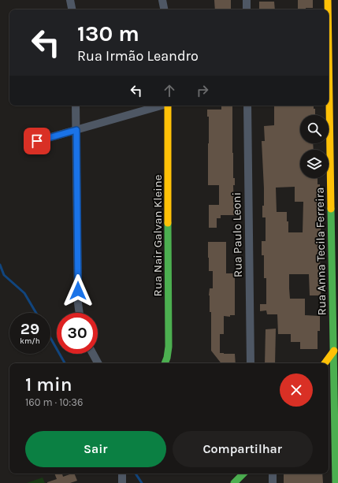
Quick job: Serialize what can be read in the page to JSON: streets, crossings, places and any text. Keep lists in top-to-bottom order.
{
  "streets": {
    "street": ["Rua Paulo Leoni", "Rua Nair Galvan Kleine", "Rua Anna Tecila Ferreira"]
  },
  "page": {
    "turn": ["130 m", "Rua Irmão Leandro"],
    "speed": "29 km/h",
    "limit": "30",
    "heading": ["1 min", "160 m · 10:36"],
    "buttons": ["Sair", "Compartilhar"]
  }
}
